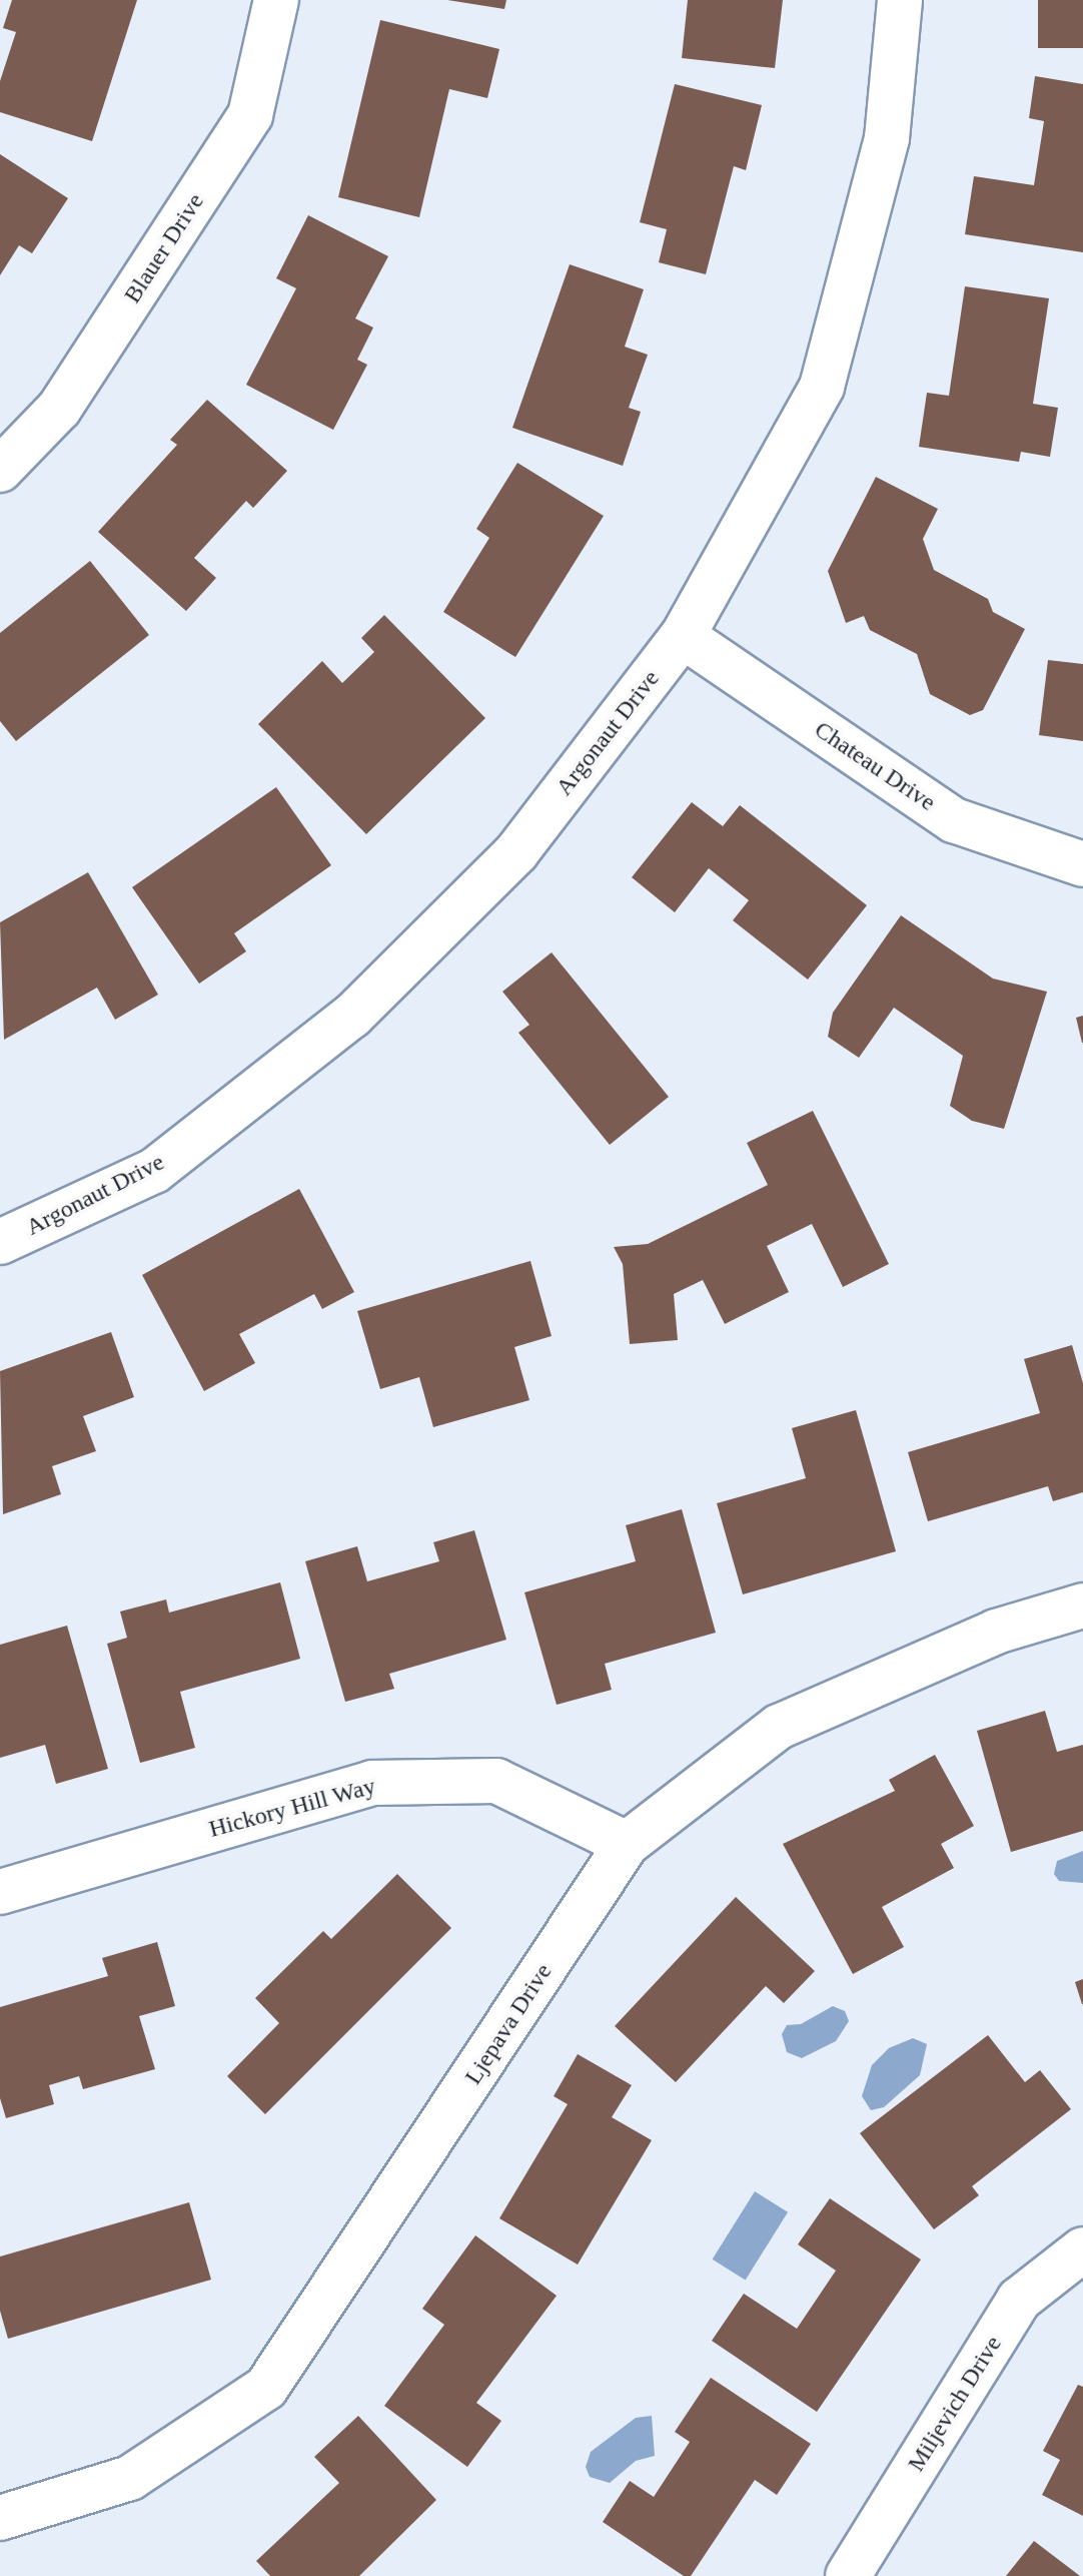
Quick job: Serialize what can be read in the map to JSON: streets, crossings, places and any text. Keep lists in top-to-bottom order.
{
  "streets": {
    "street": [
      "Blauer Drive",
      "Argonaut Drive",
      "Chateau Drive",
      "Hickory Hill Way",
      "Ljepava Drive",
      "Miljevich Drive"
    ]
  },
  "crossings": [
    ["Argonaut Drive", "Chateau Drive"],
    ["Hickory Hill Way", "Ljepava Drive"]
  ]
}
